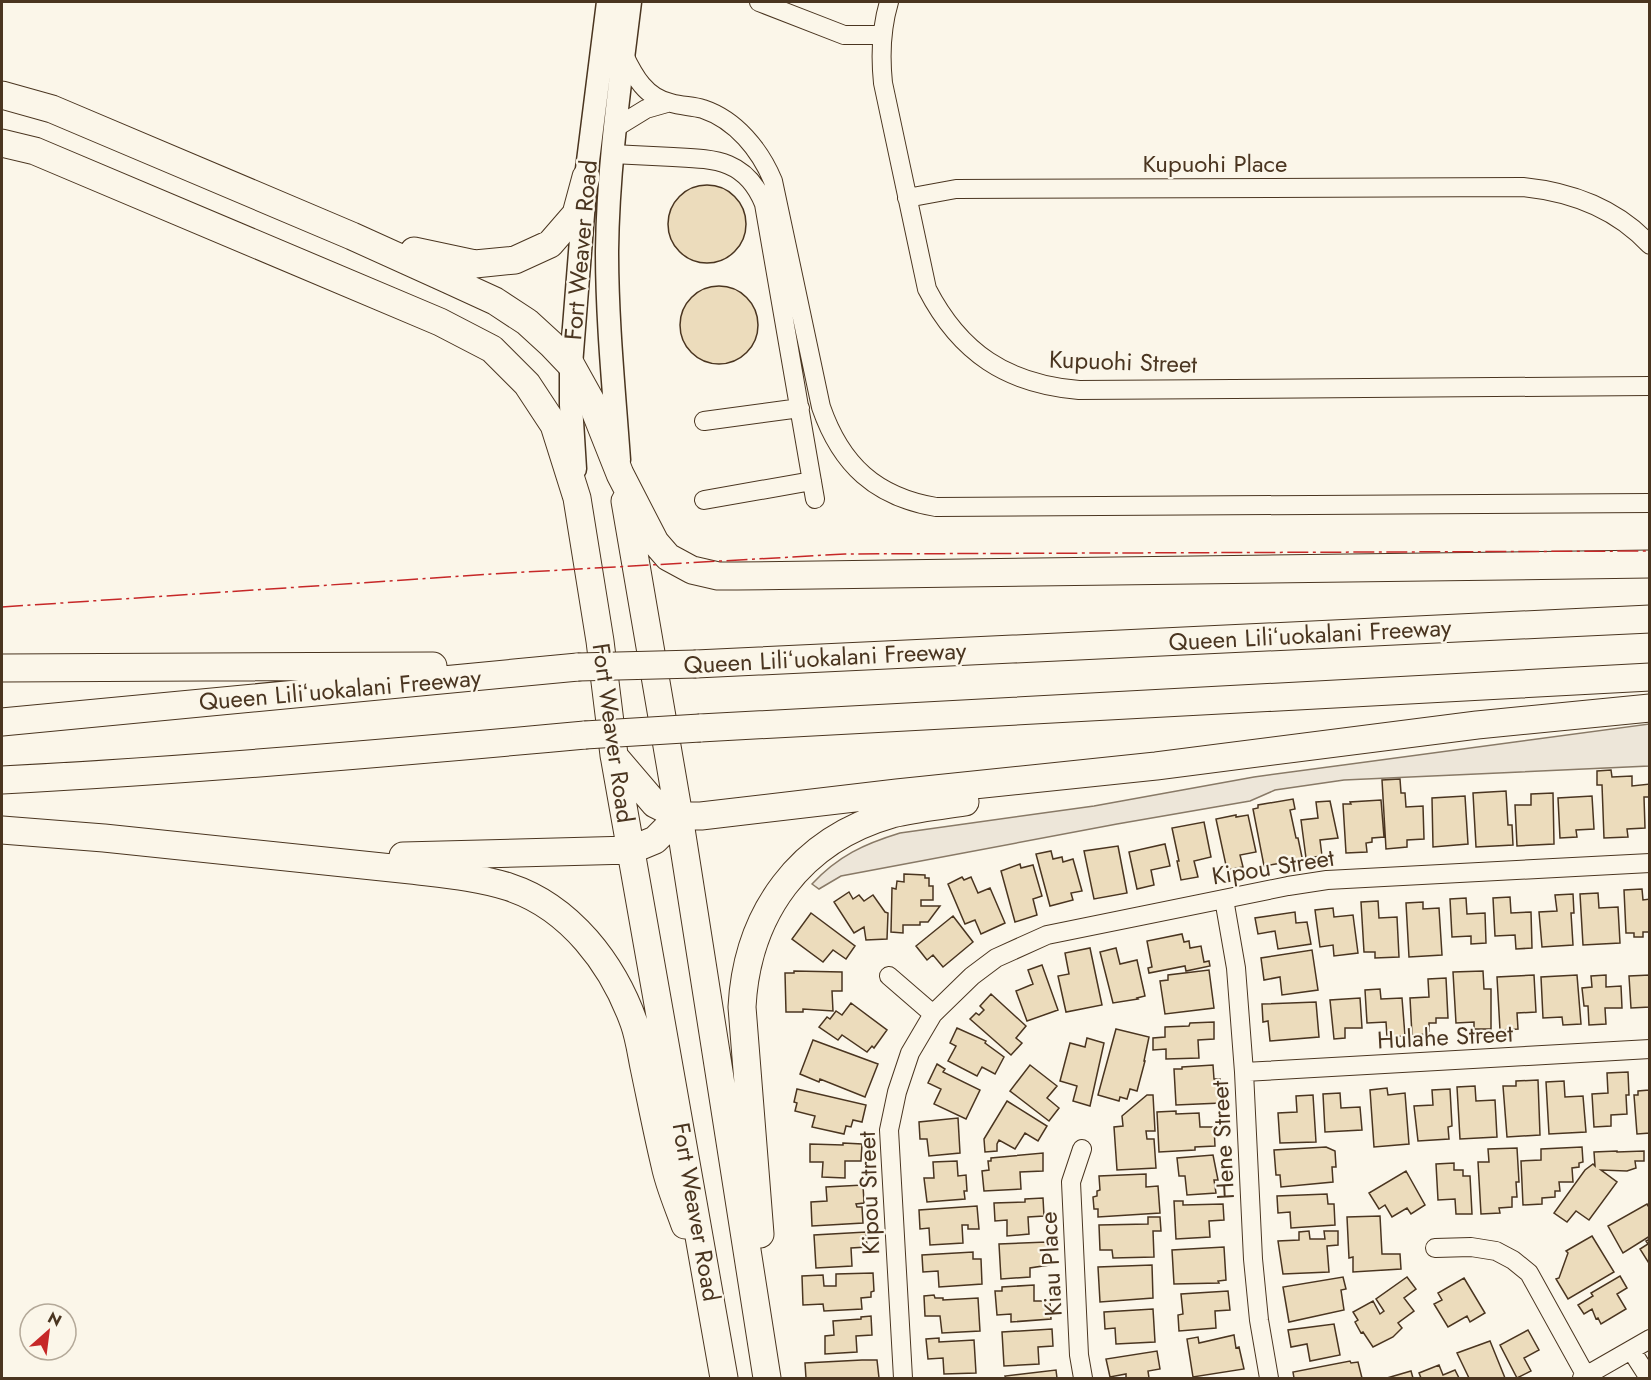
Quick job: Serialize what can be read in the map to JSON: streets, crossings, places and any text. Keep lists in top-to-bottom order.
{
  "streets": {
    "highway": ["Fort Weaver Road", "Queen Liliʻuokalani Freeway"],
    "street": [
      "Kupuohi Place",
      "Kupuohi Street",
      "Kipou Street",
      "Hulahe Street",
      "Hene Street",
      "Kiau Place"
    ]
  },
  "crossings": [
    ["Kupuohi Place", "Kupuohi Street"],
    ["Kipou Street", "Hene Street"],
    ["Hulahe Street", "Hene Street"]
  ],
  "north": "top right"
}
